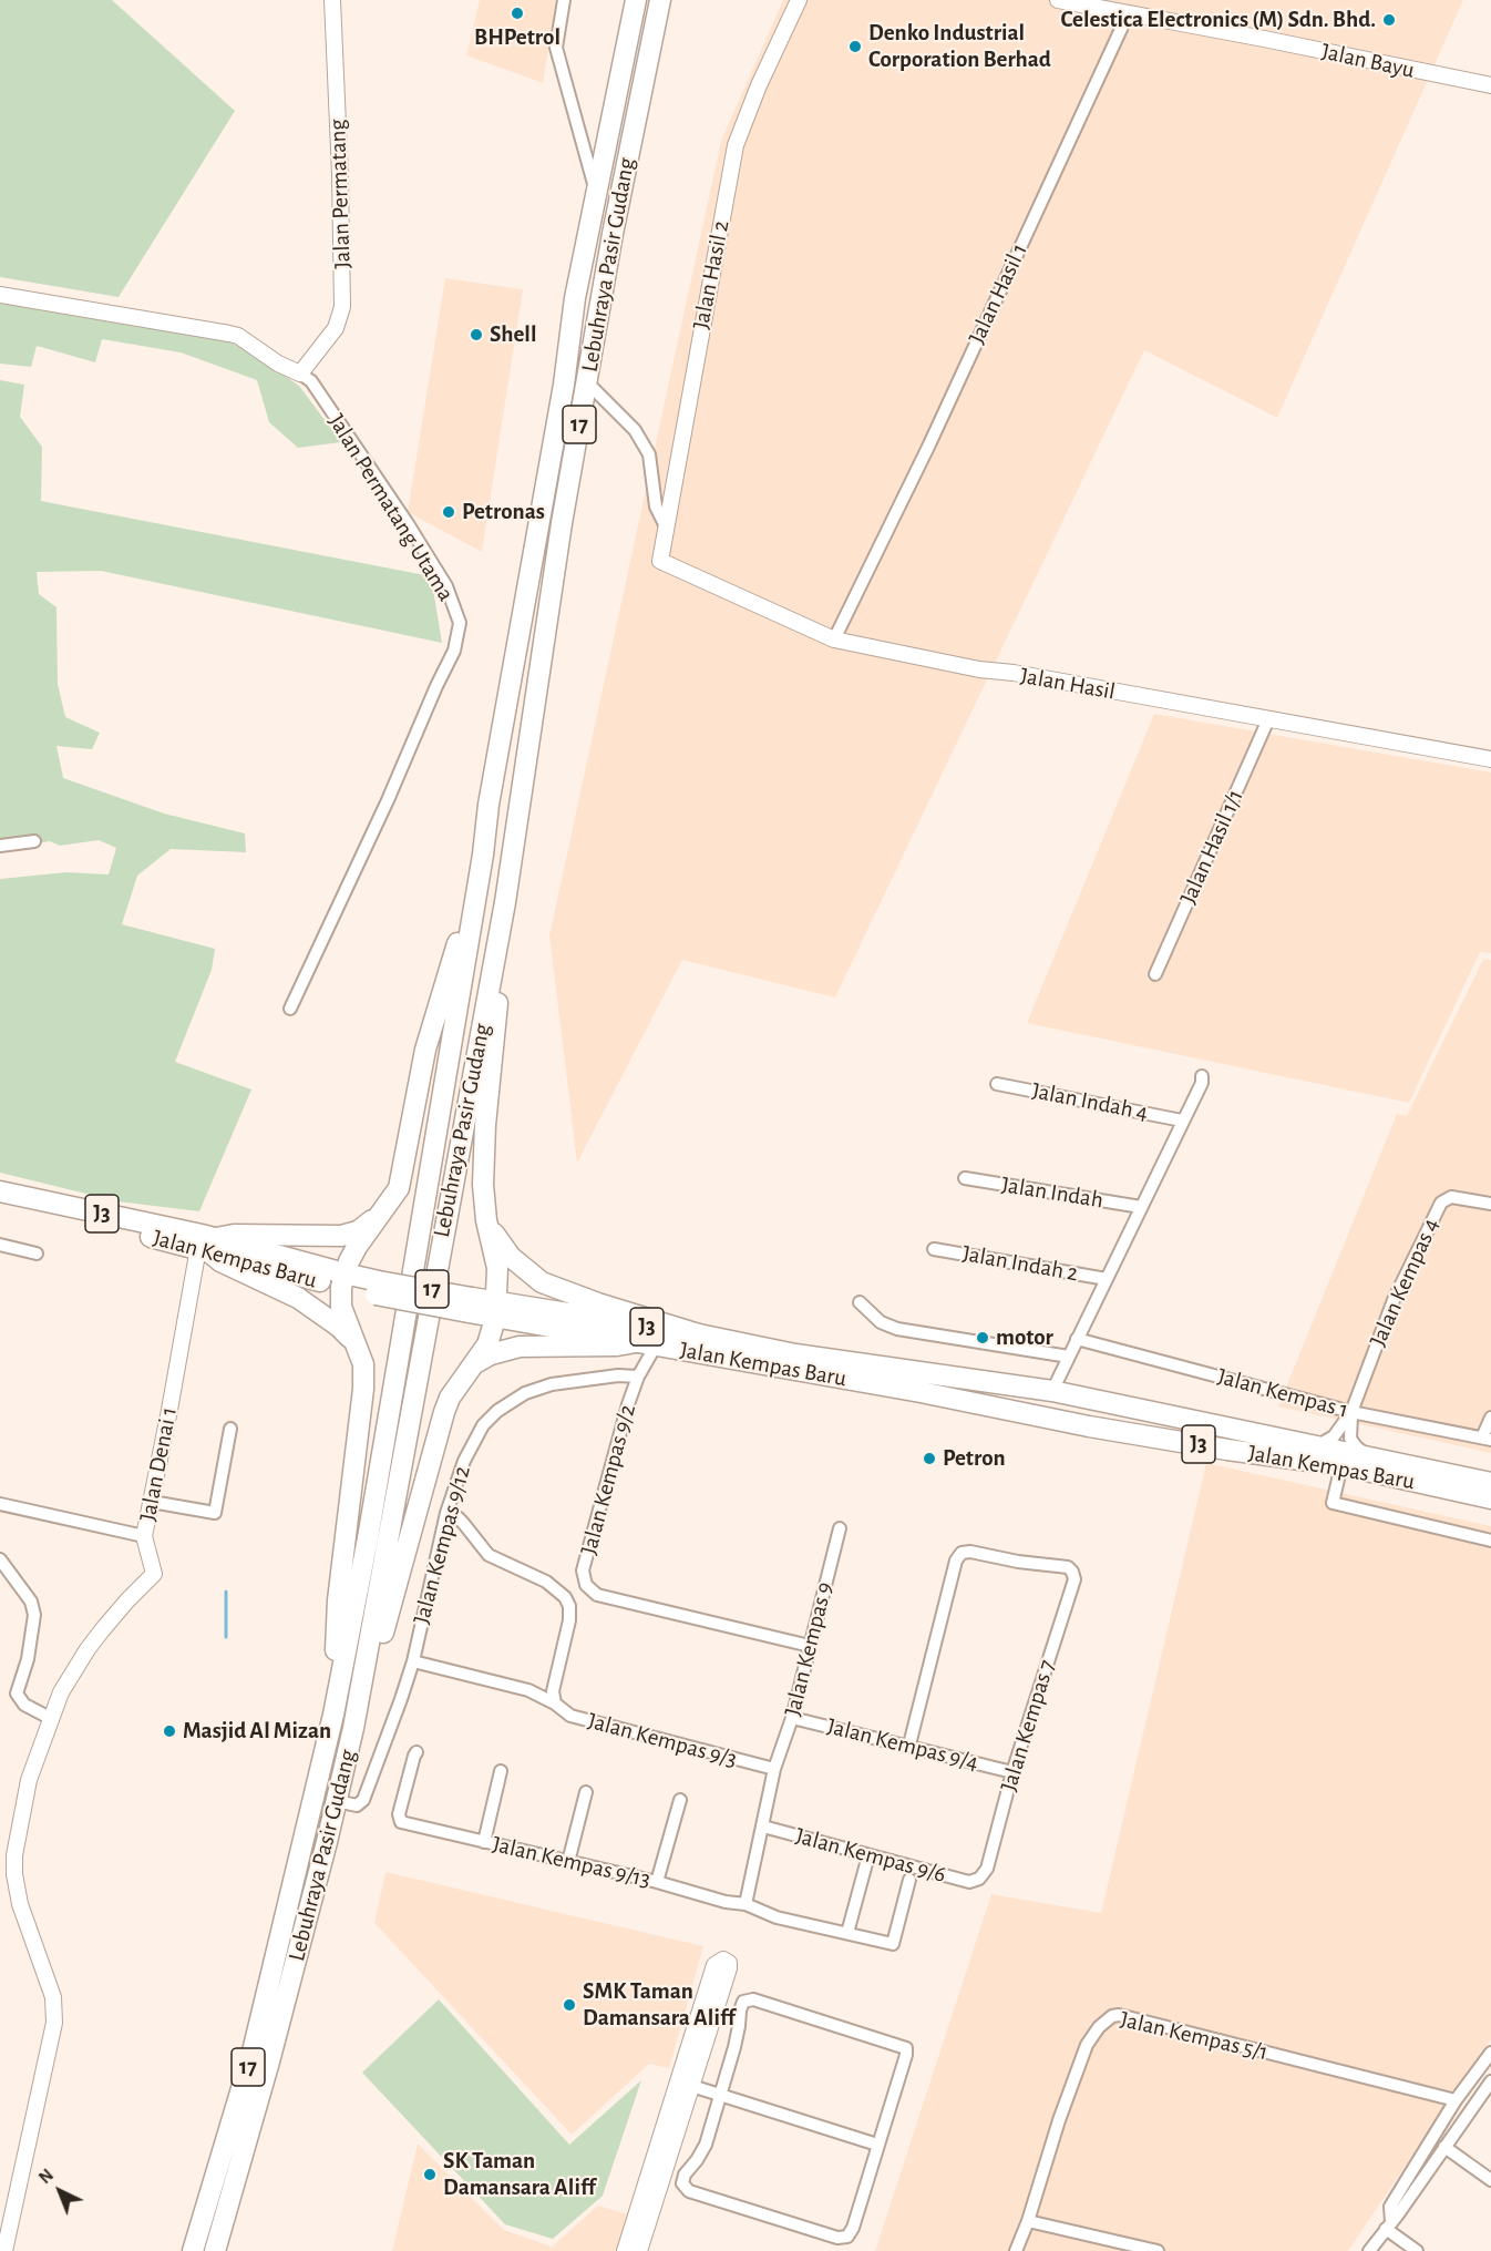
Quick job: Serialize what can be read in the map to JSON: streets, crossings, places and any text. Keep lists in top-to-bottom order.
{
  "streets": {
    "main road": [
      "Lebuhraya Pasir Gudang",
      "17",
      "J3",
      "Jalan Kempas Baru"
    ],
    "street": [
      "Jalan Bayu",
      "Jalan Permatang",
      "Jalan Hasil 2",
      "Jalan Hasil 1",
      "Jalan Permatang Utama",
      "Jalan Hasil",
      "Jalan Hasil 1/1",
      "Jalan Indah 4",
      "Jalan Indah",
      "Jalan Indah 2",
      "Jalan Kempas 4",
      "Jalan Kempas 1",
      "Jalan Denai 1",
      "Jalan Kempas 9/2",
      "Jalan Kempas 9/12",
      "Jalan Kempas 9",
      "Jalan Kempas 7",
      "Jalan Kempas 9/3",
      "Jalan Kempas 9/4",
      "Jalan Kempas 9/6",
      "Jalan Kempas 9/13",
      "Jalan Kempas 5/1"
    ]
  },
  "crossings": [
    ["Jalan Bayu", "Jalan Hasil 1"],
    ["Jalan Permatang", "Jalan Permatang Utama"],
    ["Lebuhraya Pasir Gudang", "Jalan Kempas 9/12"],
    ["Jalan Hasil 2", "Jalan Hasil"],
    ["Jalan Hasil 1", "Jalan Hasil"],
    ["Jalan Hasil", "Jalan Hasil 1/1"],
    ["Jalan Indah 4", "Jalan Indah"],
    ["Jalan Indah", "Jalan Kempas Baru"],
    ["Jalan Indah", "Jalan Indah 2"],
    ["Jalan Indah", "Jalan Kempas 1"],
    ["Jalan Kempas Baru", "Jalan Denai 1"],
    ["Jalan Kempas Baru", "Jalan Kempas 9/2"],
    ["Jalan Kempas 4", "Jalan Kempas 1"],
    ["Jalan Kempas 9/2", "Jalan Kempas 9/12"],
    ["Jalan Kempas 9/2", "Jalan Kempas 9"],
    ["Jalan Kempas 9/12", "Jalan Kempas 9/3"],
    ["Jalan Kempas 9", "Jalan Kempas 9/3"],
    ["Jalan Kempas 9", "Jalan Kempas 9/4"],
    ["Jalan Kempas 9", "Jalan Kempas 9/6"],
    ["Jalan Kempas 9", "Jalan Kempas 9/13"],
    ["Jalan Kempas 7", "Jalan Kempas 9/4"],
    ["Jalan Kempas 7", "Jalan Kempas 9/6"]
  ],
  "places": [
    "BHPetrol",
    "Celestica Electronics (M) Sdn. Bhd.",
    "Denko Industrial Corporation Berhad",
    "Shell",
    "Petronas",
    "motor",
    "Petron",
    "Masjid Al Mizan",
    "SMK Taman Damansara Aliff",
    "SK Taman Damansara Aliff"
  ],
  "north": "top left"
}
